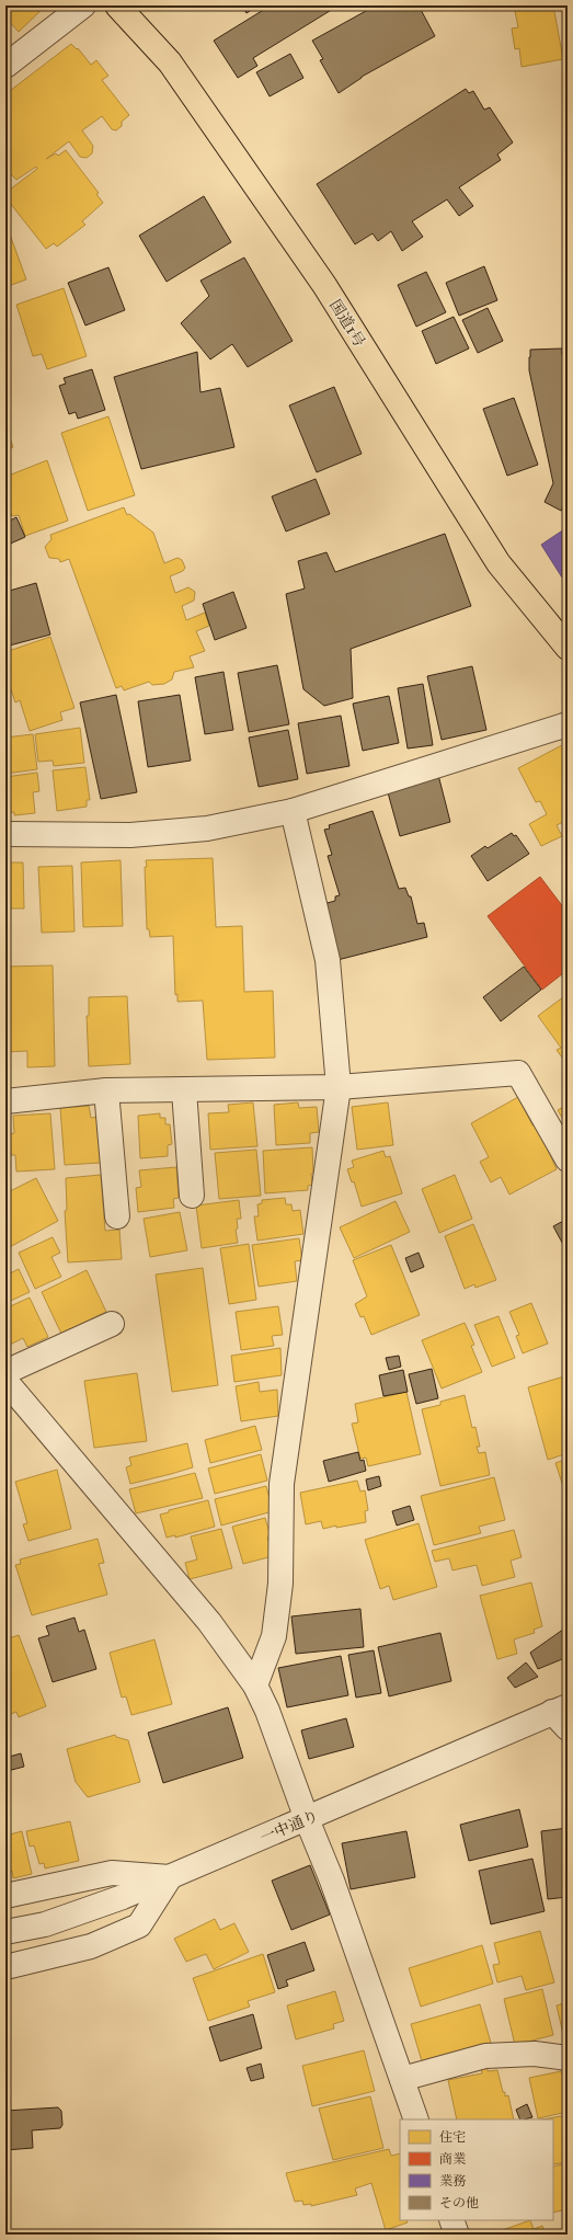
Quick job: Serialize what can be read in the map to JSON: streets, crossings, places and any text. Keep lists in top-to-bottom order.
{
  "streets": {
    "highway": ["国道1号"],
    "street": ["一中通り"]
  },
  "legend": [
    "住宅",
    "商業",
    "業務",
    "その他"
  ]
}
